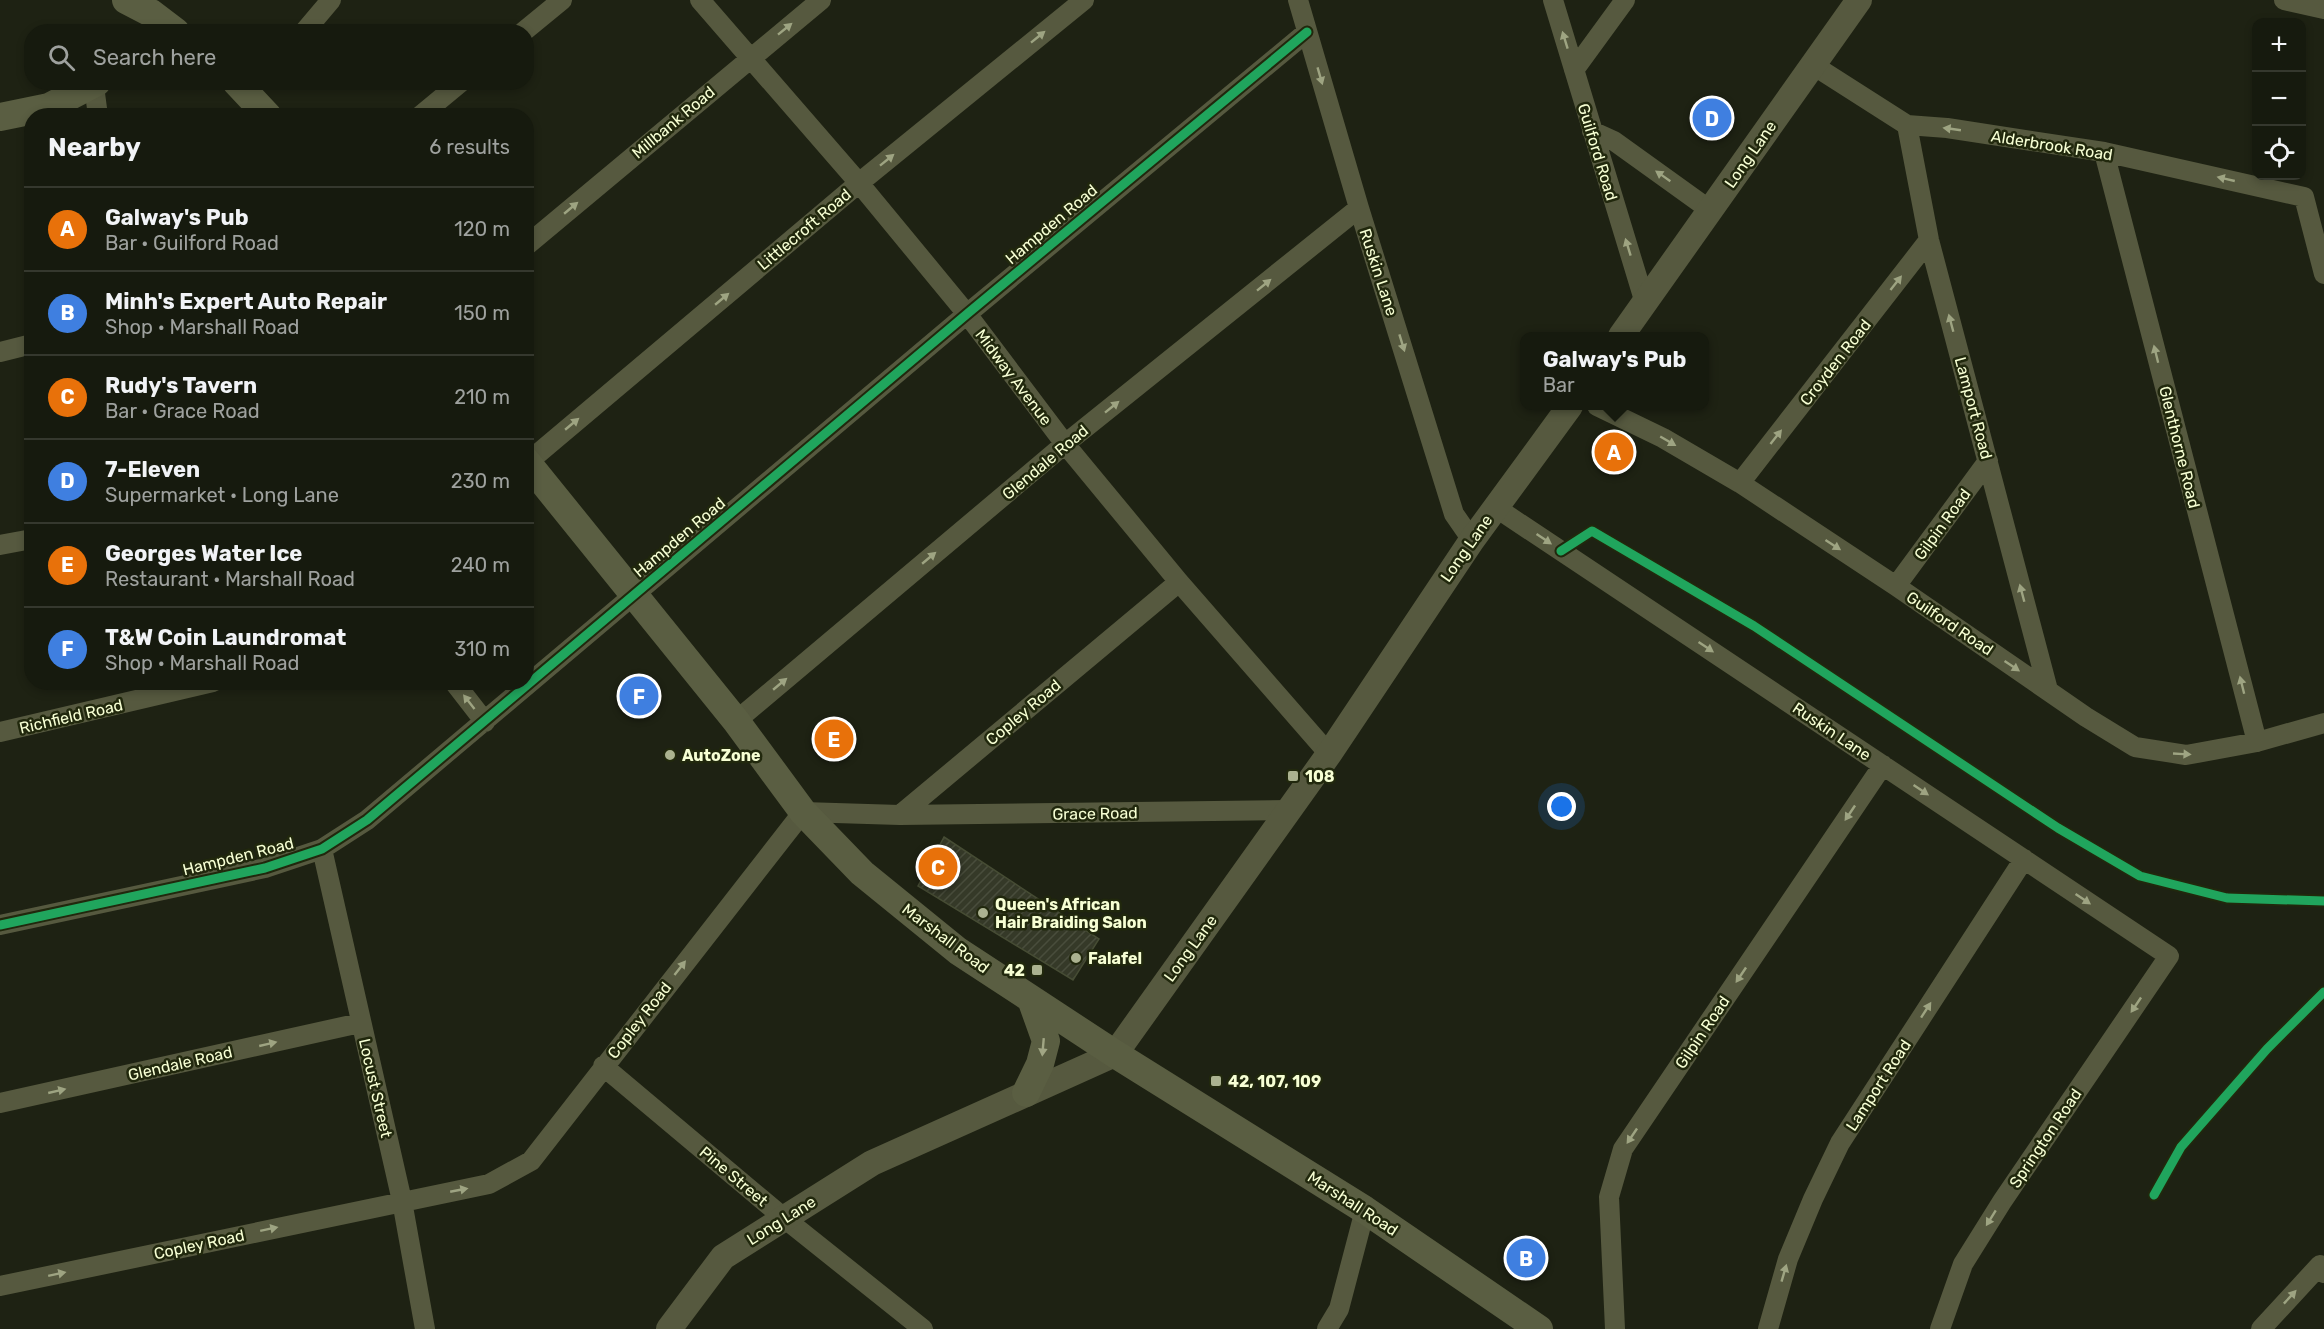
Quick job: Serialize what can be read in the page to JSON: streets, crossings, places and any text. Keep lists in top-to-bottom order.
{
  "streets": {
    "main road": ["Marshall Road"],
    "street": [
      "Millbank Road",
      "Alderbrook Road",
      "Guilford Road",
      "Long Lane",
      "Hampden Road",
      "Littlecroft Road",
      "Ruskin Lane",
      "Croyden Road",
      "Midway Avenue",
      "Lamport Road",
      "Glenthorne Road",
      "Glendale Road",
      "Gilpin Road",
      "Copley Road",
      "Richfield Road",
      "Grace Road",
      "Locust Street",
      "Springton Road",
      "Pine Street"
    ]
  },
  "crossings": [
    ["Millbank Road", "Midway Avenue"],
    ["Alderbrook Road", "Long Lane"],
    ["Alderbrook Road", "Lamport Road"],
    ["Alderbrook Road", "Glenthorne Road"],
    ["Guilford Road", "Long Lane"],
    ["Guilford Road", "Croyden Road"],
    ["Guilford Road", "Lamport Road"],
    ["Guilford Road", "Glenthorne Road"],
    ["Guilford Road", "Gilpin Road"],
    ["Long Lane", "Ruskin Lane"],
    ["Long Lane", "Midway Avenue"],
    ["Long Lane", "Grace Road"],
    ["Long Lane", "Marshall Road"],
    ["Long Lane", "Pine Street"],
    ["Hampden Road", "Ruskin Lane"],
    ["Hampden Road", "Midway Avenue"],
    ["Hampden Road", "Marshall Road"],
    ["Hampden Road", "Locust Street"],
    ["Littlecroft Road", "Midway Avenue"],
    ["Ruskin Lane", "Lamport Road"],
    ["Ruskin Lane", "Glendale Road"],
    ["Ruskin Lane", "Gilpin Road"],
    ["Ruskin Lane", "Springton Road"],
    ["Croyden Road", "Lamport Road"],
    ["Midway Avenue", "Glendale Road"],
    ["Midway Avenue", "Copley Road"],
    ["Lamport Road", "Gilpin Road"],
    ["Glendale Road", "Marshall Road"],
    ["Glendale Road", "Locust Street"],
    ["Copley Road", "Grace Road"],
    ["Copley Road", "Marshall Road"],
    ["Copley Road", "Locust Street"],
    ["Copley Road", "Pine Street"]
  ],
  "one_way": [
    "Millbank Road",
    "Alderbrook Road",
    "Littlecroft Road",
    "Ruskin Lane",
    "Croyden Road",
    "Lamport Road",
    "Glenthorne Road",
    "Glendale Road",
    "Gilpin Road",
    "Copley Road",
    "Springton Road"
  ],
  "places": {
    "other": ["AutoZone", "Queen's African Hair Braiding Salon", "Falafel"],
    "transit": ["108", "42", "42, 107, 109"]
  },
  "page": {
    "map_buttons": ["+", "−"],
    "search": "Search here",
    "pins": [
      "D",
      "A",
      "F",
      "E",
      "C",
      "B"
    ],
    "heading": ["Nearby", "6 results"],
    "list": [
      {
        "mark": "A",
        "name": "Galway's Pub",
        "note": "Bar · Guilford Road",
        "value": "120 m"
      },
      {
        "mark": "B",
        "name": "Minh's Expert Auto Repair",
        "note": "Shop · Marshall Road",
        "value": "150 m"
      },
      {
        "mark": "C",
        "name": "Rudy's Tavern",
        "note": "Bar · Grace Road",
        "value": "210 m"
      },
      {
        "mark": "D",
        "name": "7-Eleven",
        "note": "Supermarket · Long Lane",
        "value": "230 m"
      },
      {
        "mark": "E",
        "name": "Georges Water Ice",
        "note": "Restaurant · Marshall Road",
        "value": "240 m"
      },
      {
        "mark": "F",
        "name": "T&W Coin Laundromat",
        "note": "Shop · Marshall Road",
        "value": "310 m"
      }
    ],
    "popup": ["Galway's Pub", "Bar"]
  }
}
